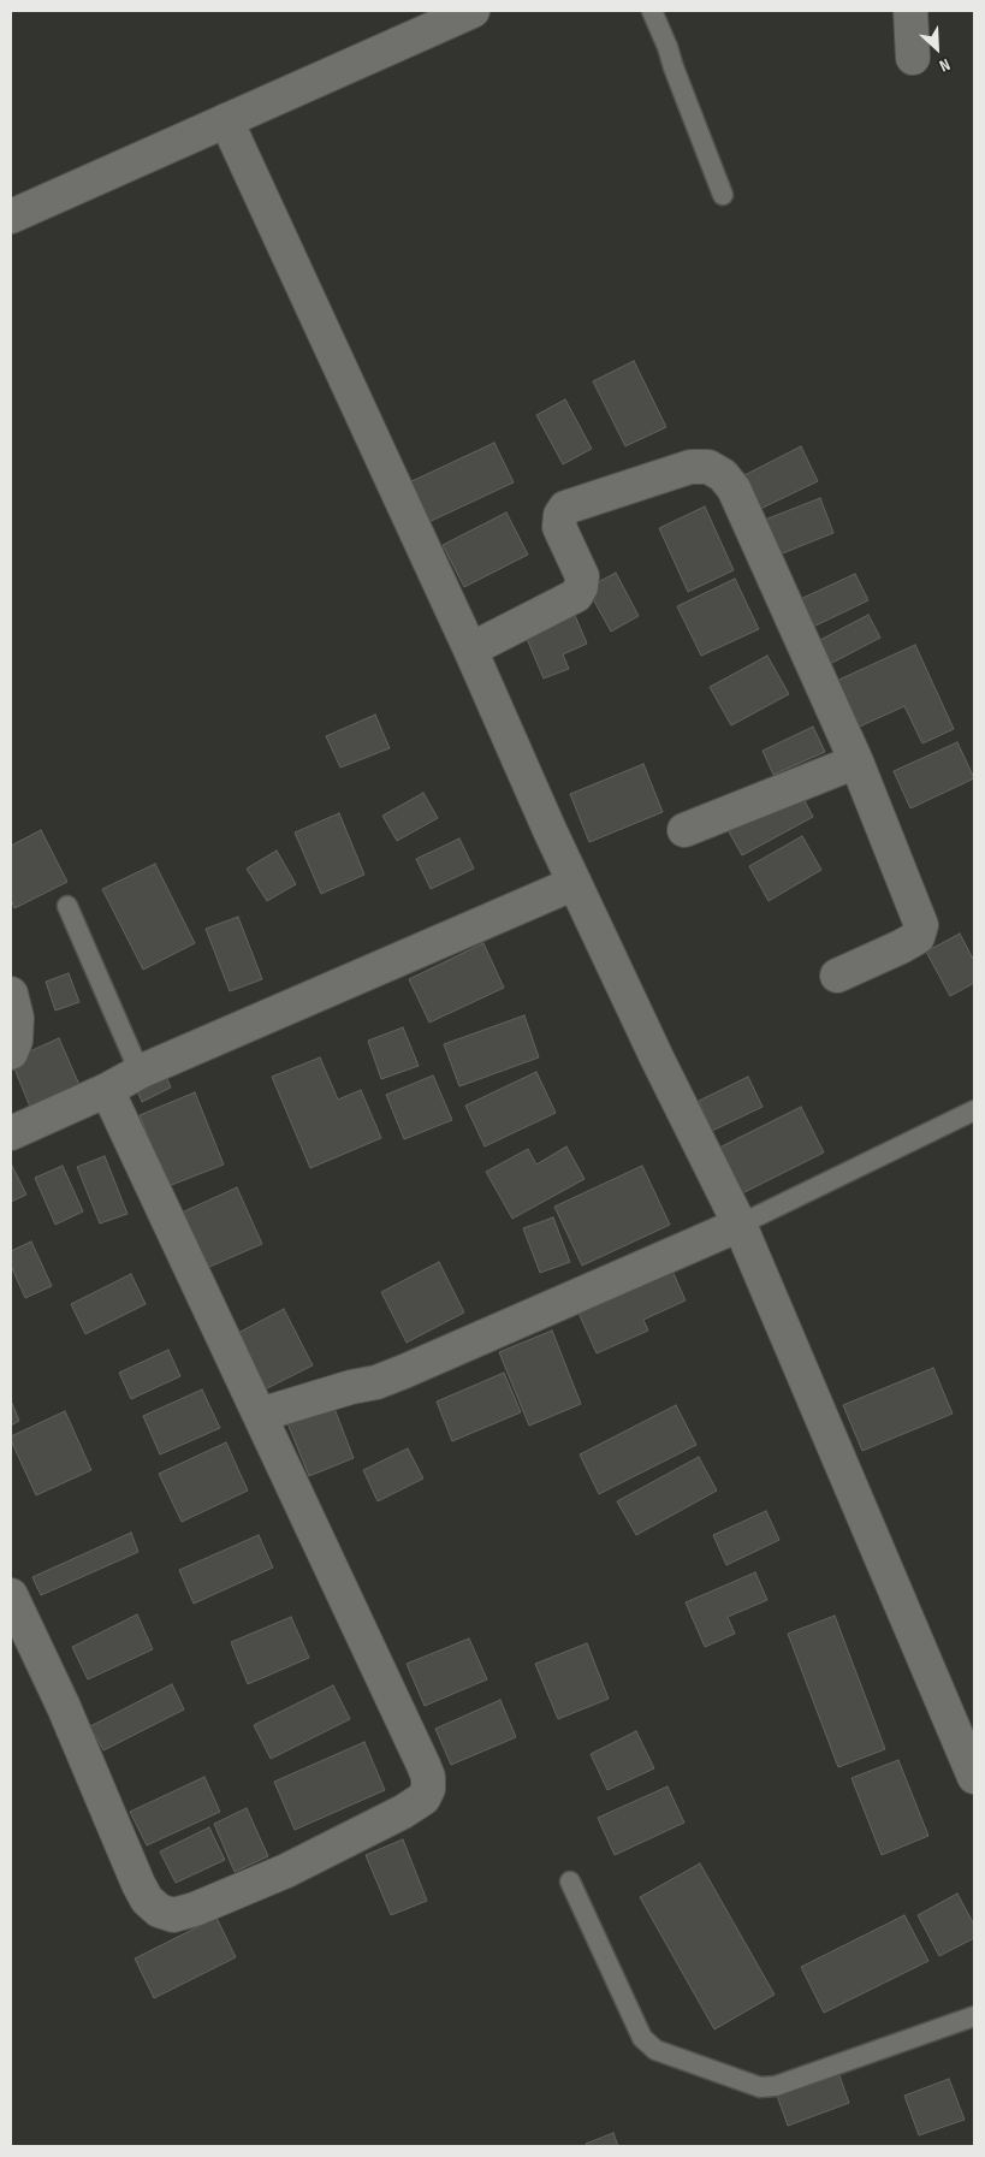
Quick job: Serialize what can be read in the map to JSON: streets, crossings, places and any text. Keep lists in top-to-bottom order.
{
  "north": "bottom right"
}
